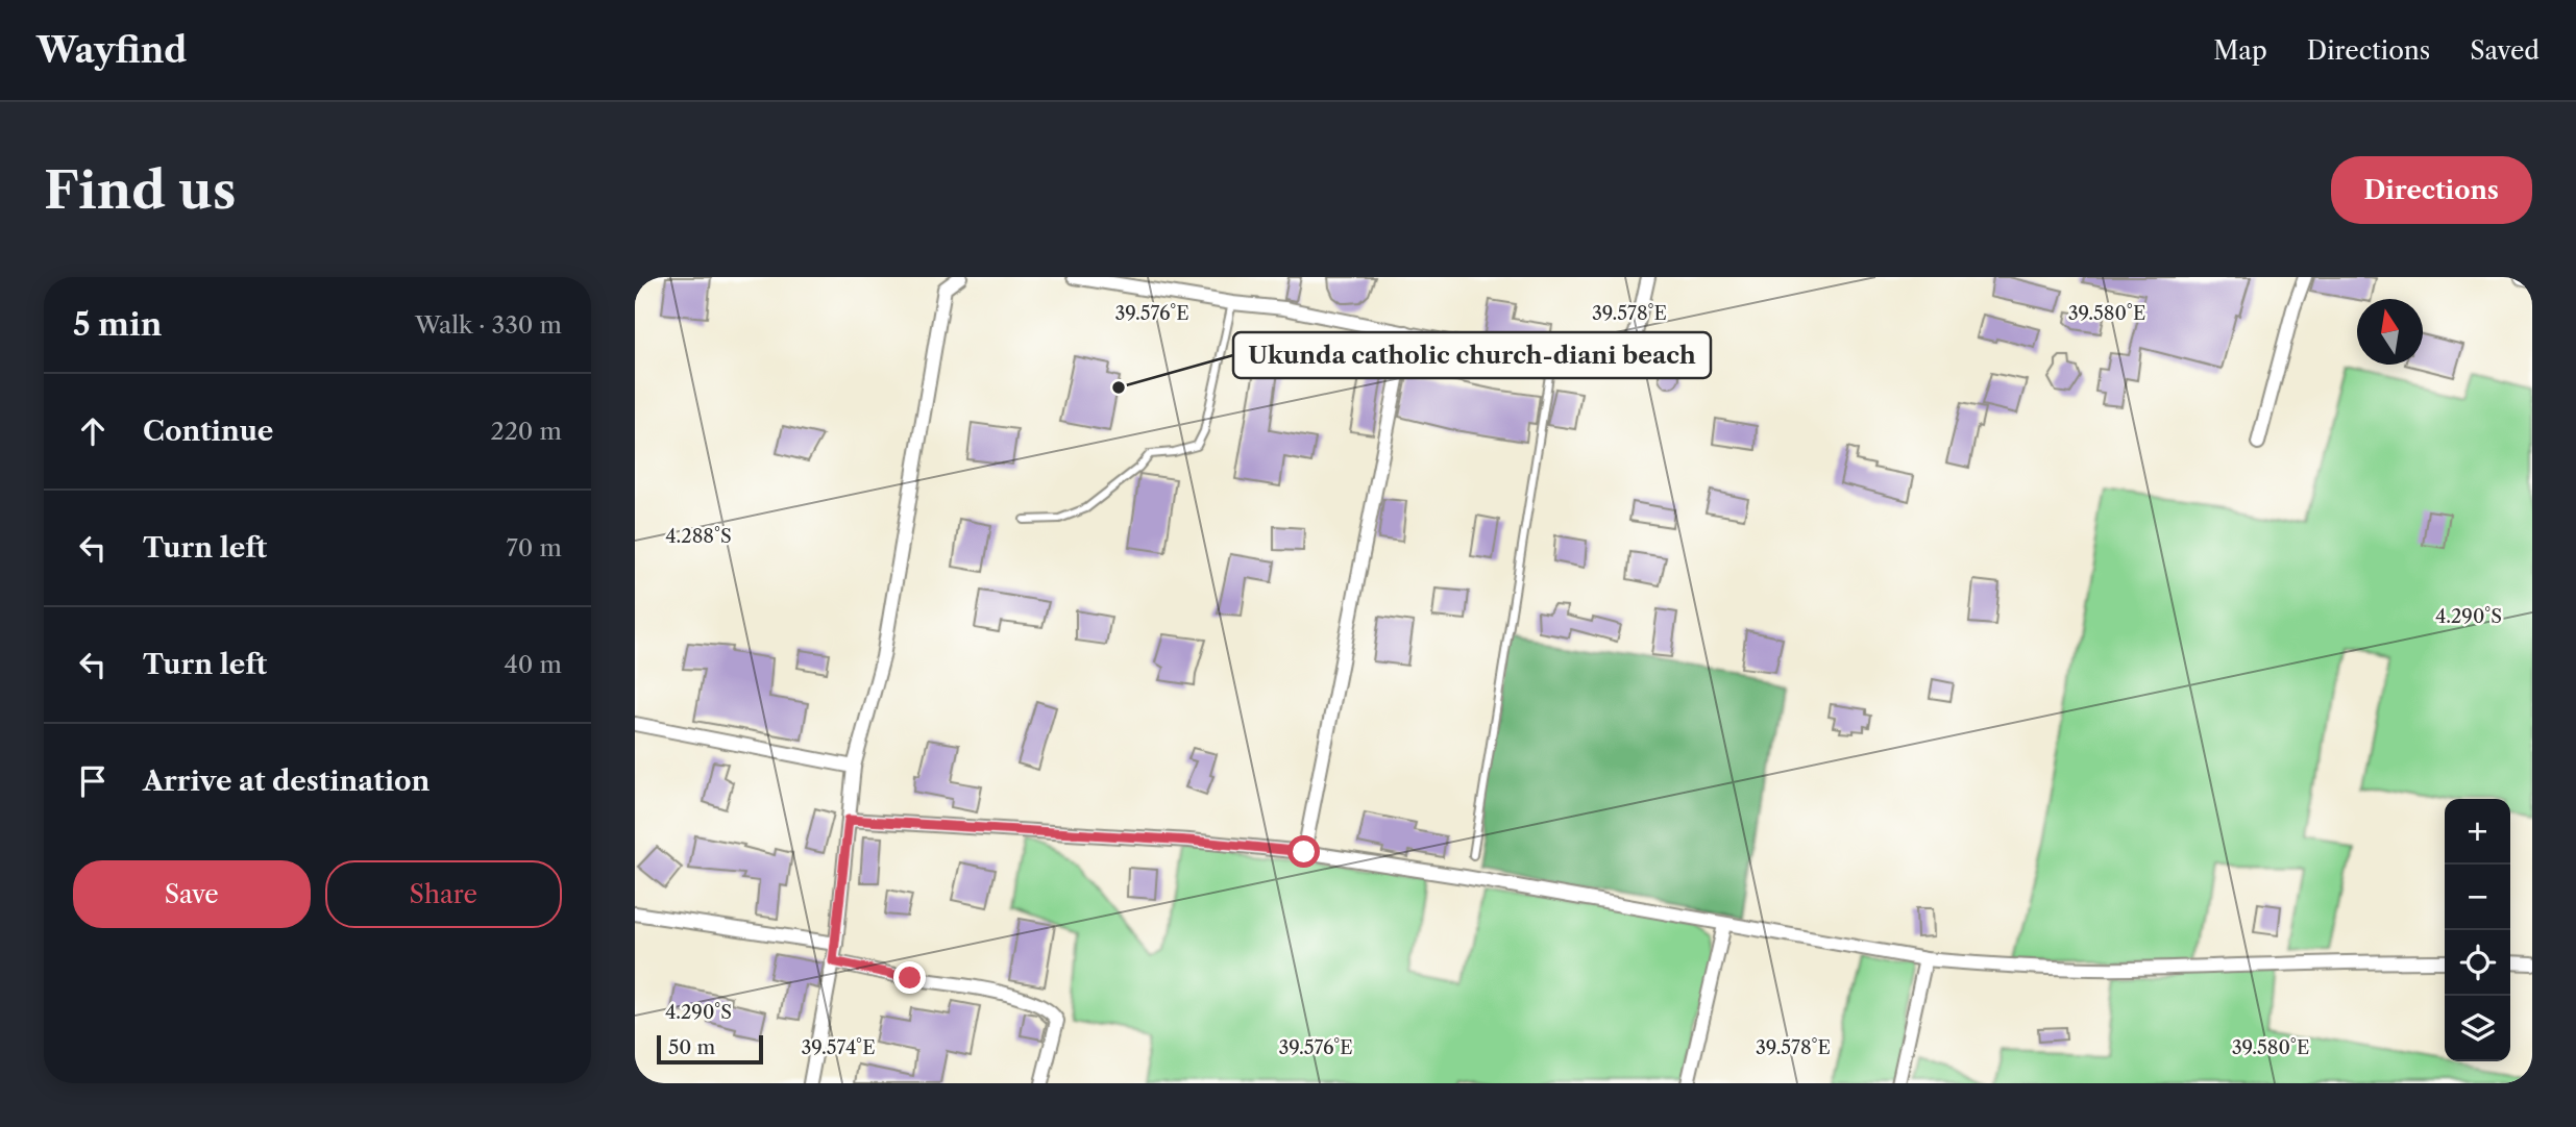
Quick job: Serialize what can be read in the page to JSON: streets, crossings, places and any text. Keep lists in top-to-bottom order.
{
  "places": ["Ukunda catholic church-diani beach"],
  "scale_bar": "50 m",
  "north": "top",
  "page": {
    "header": "Wayfind",
    "nav": ["Map", "Directions", "Saved"],
    "buttons": [
      "Directions",
      ["Save", "Share"]
    ],
    "title": "Find us",
    "heading": ["5 min", "Walk · 330 m"],
    "list": [
      ["Continue", "220 m"],
      ["Turn left", "70 m"],
      ["Turn left", "40 m"],
      "Arrive at destination"
    ],
    "map_buttons": ["+", "−"],
    "scale": "50 m"
  },
  "coordinates": [
    "39.576°E",
    "39.578°E",
    "39.580°E",
    "4.288°S",
    "4.290°S",
    "39.574°E"
  ]
}
